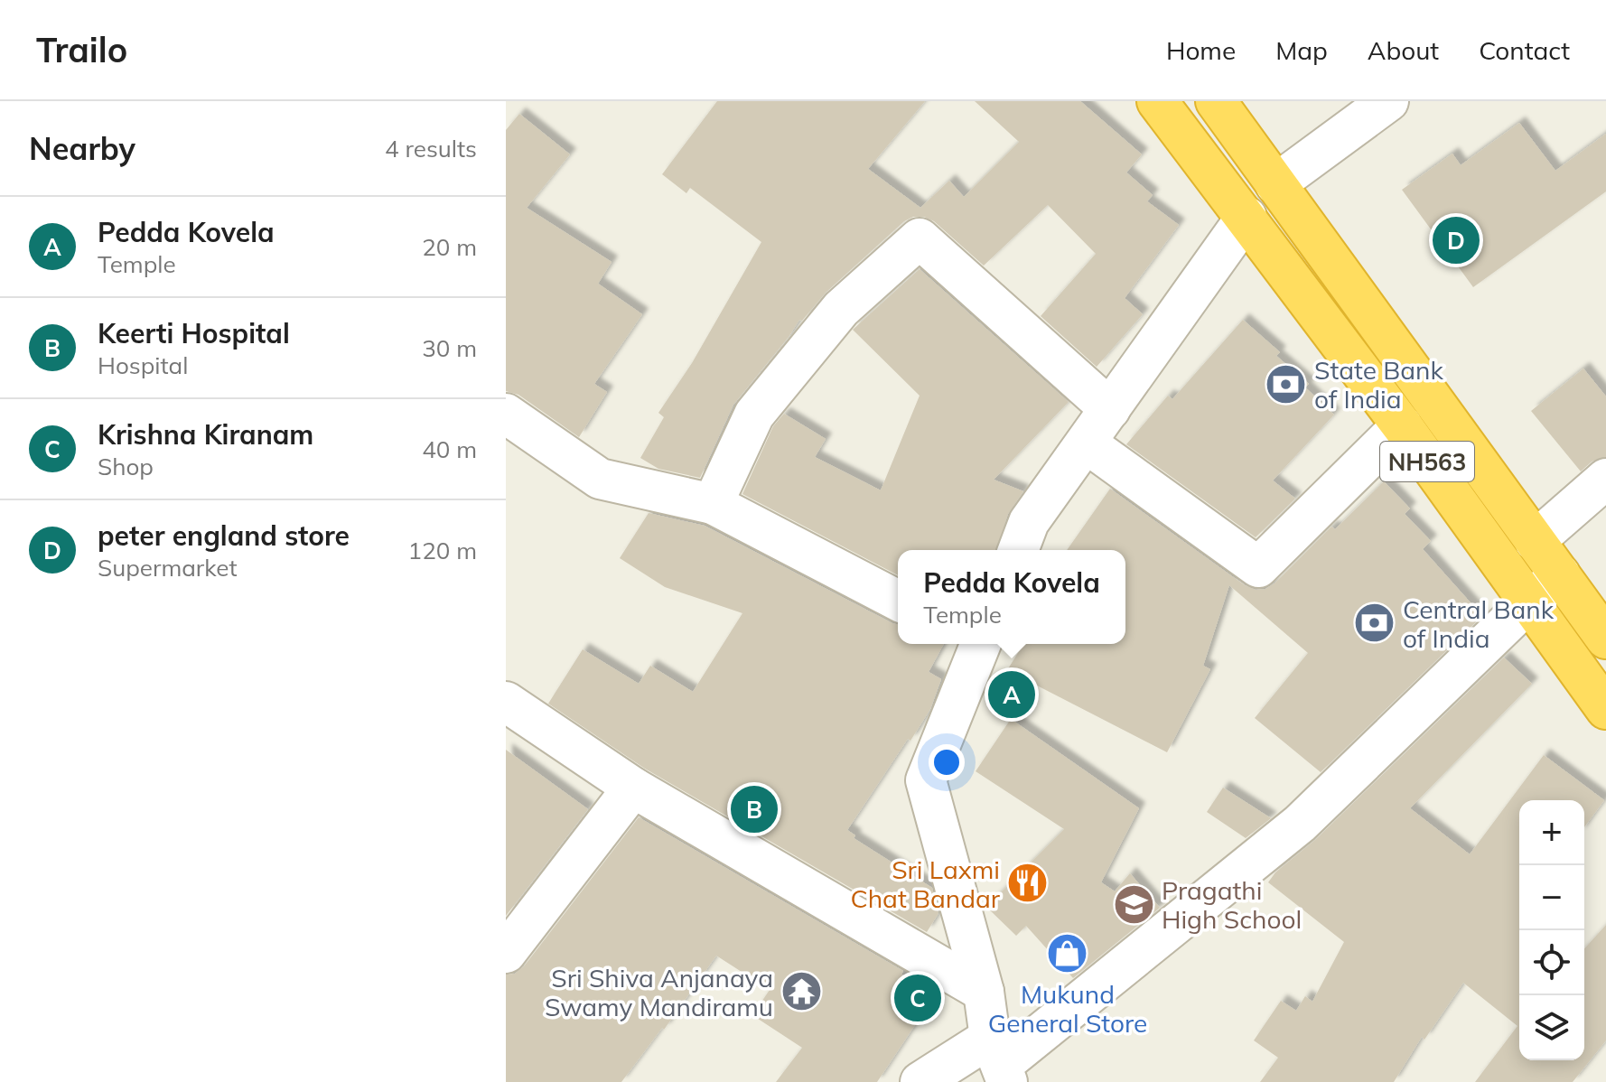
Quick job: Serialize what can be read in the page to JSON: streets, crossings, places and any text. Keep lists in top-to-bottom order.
{
  "streets": {
    "highway": ["NH563"]
  },
  "places": {
    "bank": ["State Bank of India", "Central Bank of India"],
    "restaurant": ["Sri Laxmi Chat Bandar"],
    "school or university": ["Pragathi High School"],
    "shop": ["Mukund General Store"],
    "temple": ["Sri Shiva Anjanaya Swamy Mandiramu"]
  },
  "page": {
    "header": "Trailo",
    "nav": [
      "Home",
      "Map",
      "About",
      "Contact"
    ],
    "heading": ["Nearby", "4 results"],
    "list": [
      {
        "mark": "A",
        "name": "Pedda Kovela",
        "note": "Temple",
        "value": "20 m"
      },
      {
        "mark": "B",
        "name": "Keerti Hospital",
        "note": "Hospital",
        "value": "30 m"
      },
      {
        "mark": "C",
        "name": "Krishna Kiranam",
        "note": "Shop",
        "value": "40 m"
      },
      {
        "mark": "D",
        "name": "peter england store",
        "note": "Supermarket",
        "value": "120 m"
      }
    ],
    "pins": [
      "D",
      "A",
      "B",
      "C"
    ],
    "popup": ["Pedda Kovela", "Temple"],
    "map_buttons": ["+", "−"]
  }
}
